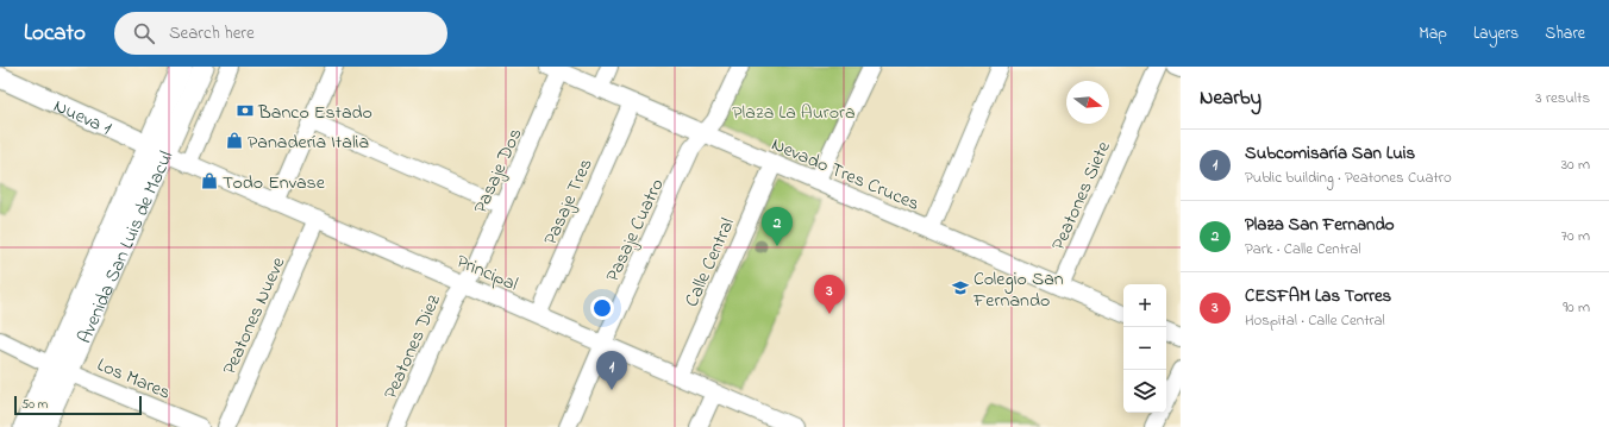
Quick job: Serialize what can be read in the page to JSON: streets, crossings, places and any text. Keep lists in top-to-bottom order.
{
  "streets": {
    "street": [
      "Nueva 1",
      "Pasaje Dos",
      "Nevado Tres Cruces",
      "Peatones Siete",
      "Pasaje Tres",
      "Pasaje Cuatro",
      "Avenida San Luis de Macul",
      "Calle Central",
      "Principal",
      "Peatones Nueve",
      "Peatones Diez",
      "Los Mares"
    ]
  },
  "crossings": [
    ["Nueva 1", "Avenida San Luis de Macul"],
    ["Nueva 1", "Principal"],
    ["Pasaje Dos", "Nevado Tres Cruces"],
    ["Pasaje Dos", "Principal"],
    ["Pasaje Dos", "Peatones Diez"],
    ["Nevado Tres Cruces", "Peatones Siete"],
    ["Nevado Tres Cruces", "Pasaje Tres"],
    ["Nevado Tres Cruces", "Pasaje Cuatro"],
    ["Nevado Tres Cruces", "Calle Central"],
    ["Pasaje Tres", "Principal"],
    ["Pasaje Cuatro", "Principal"],
    ["Avenida San Luis de Macul", "Principal"],
    ["Avenida San Luis de Macul", "Los Mares"],
    ["Calle Central", "Principal"],
    ["Principal", "Peatones Nueve"],
    ["Principal", "Peatones Diez"]
  ],
  "parks": ["Plaza La Aurora"],
  "places": {
    "bank": ["Banco Estado"],
    "shop": ["Panadería Italia", "Todo Envase"],
    "school or university": ["Colegio San Fernando"]
  },
  "scale_bar": "50 m",
  "north": "right",
  "page": {
    "header": "Locato",
    "search": "Search here",
    "nav": ["Map", "Layers", "Share"],
    "heading": ["Nearby", "3 results"],
    "list": [
      {
        "mark": "1",
        "name": "Subcomisaría San Luis",
        "note": "Public building · Peatones Cuatro",
        "value": "30 m"
      },
      {
        "mark": "2",
        "name": "Plaza San Fernando",
        "note": "Park · Calle Central",
        "value": "70 m"
      },
      {
        "mark": "3",
        "name": "CESFAM Las Torres",
        "note": "Hospital · Calle Central",
        "value": "90 m"
      }
    ],
    "pins": ["2", "3", "1"],
    "map_buttons": ["+", "−"],
    "scale": "50 m"
  }
}
